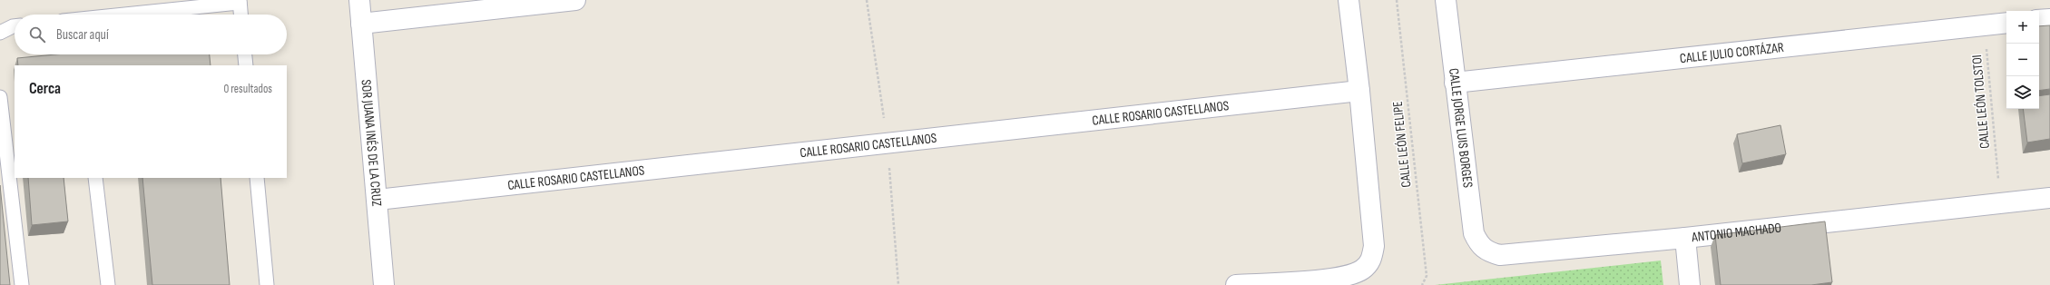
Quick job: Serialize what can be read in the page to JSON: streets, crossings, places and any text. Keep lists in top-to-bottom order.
{
  "streets": {
    "street": [
      "CALLE JULIO CORTÁZAR",
      "CALLE ROSARIO CASTELLANOS",
      "CALLE JORGE LUIS BORGES",
      "SOR JUANA INÉS DE LA CRUZ",
      "ANTONIO MACHADO"
    ],
    "path": ["CALLE LEÓN TOLSTOI", "CALLE LEÓN FELIPE"]
  },
  "crossings": [
    ["CALLE JULIO CORTÁZAR", "CALLE LEÓN TOLSTOI"],
    ["CALLE JULIO CORTÁZAR", "CALLE JORGE LUIS BORGES"],
    ["CALLE LEÓN TOLSTOI", "ANTONIO MACHADO"],
    ["CALLE ROSARIO CASTELLANOS", "SOR JUANA INÉS DE LA CRUZ"],
    ["CALLE JORGE LUIS BORGES", "ANTONIO MACHADO"]
  ],
  "page": {
    "map_buttons": ["+", "−"],
    "search": "Buscar aquí",
    "heading": ["Cerca", "0 resultados"]
  }
}
